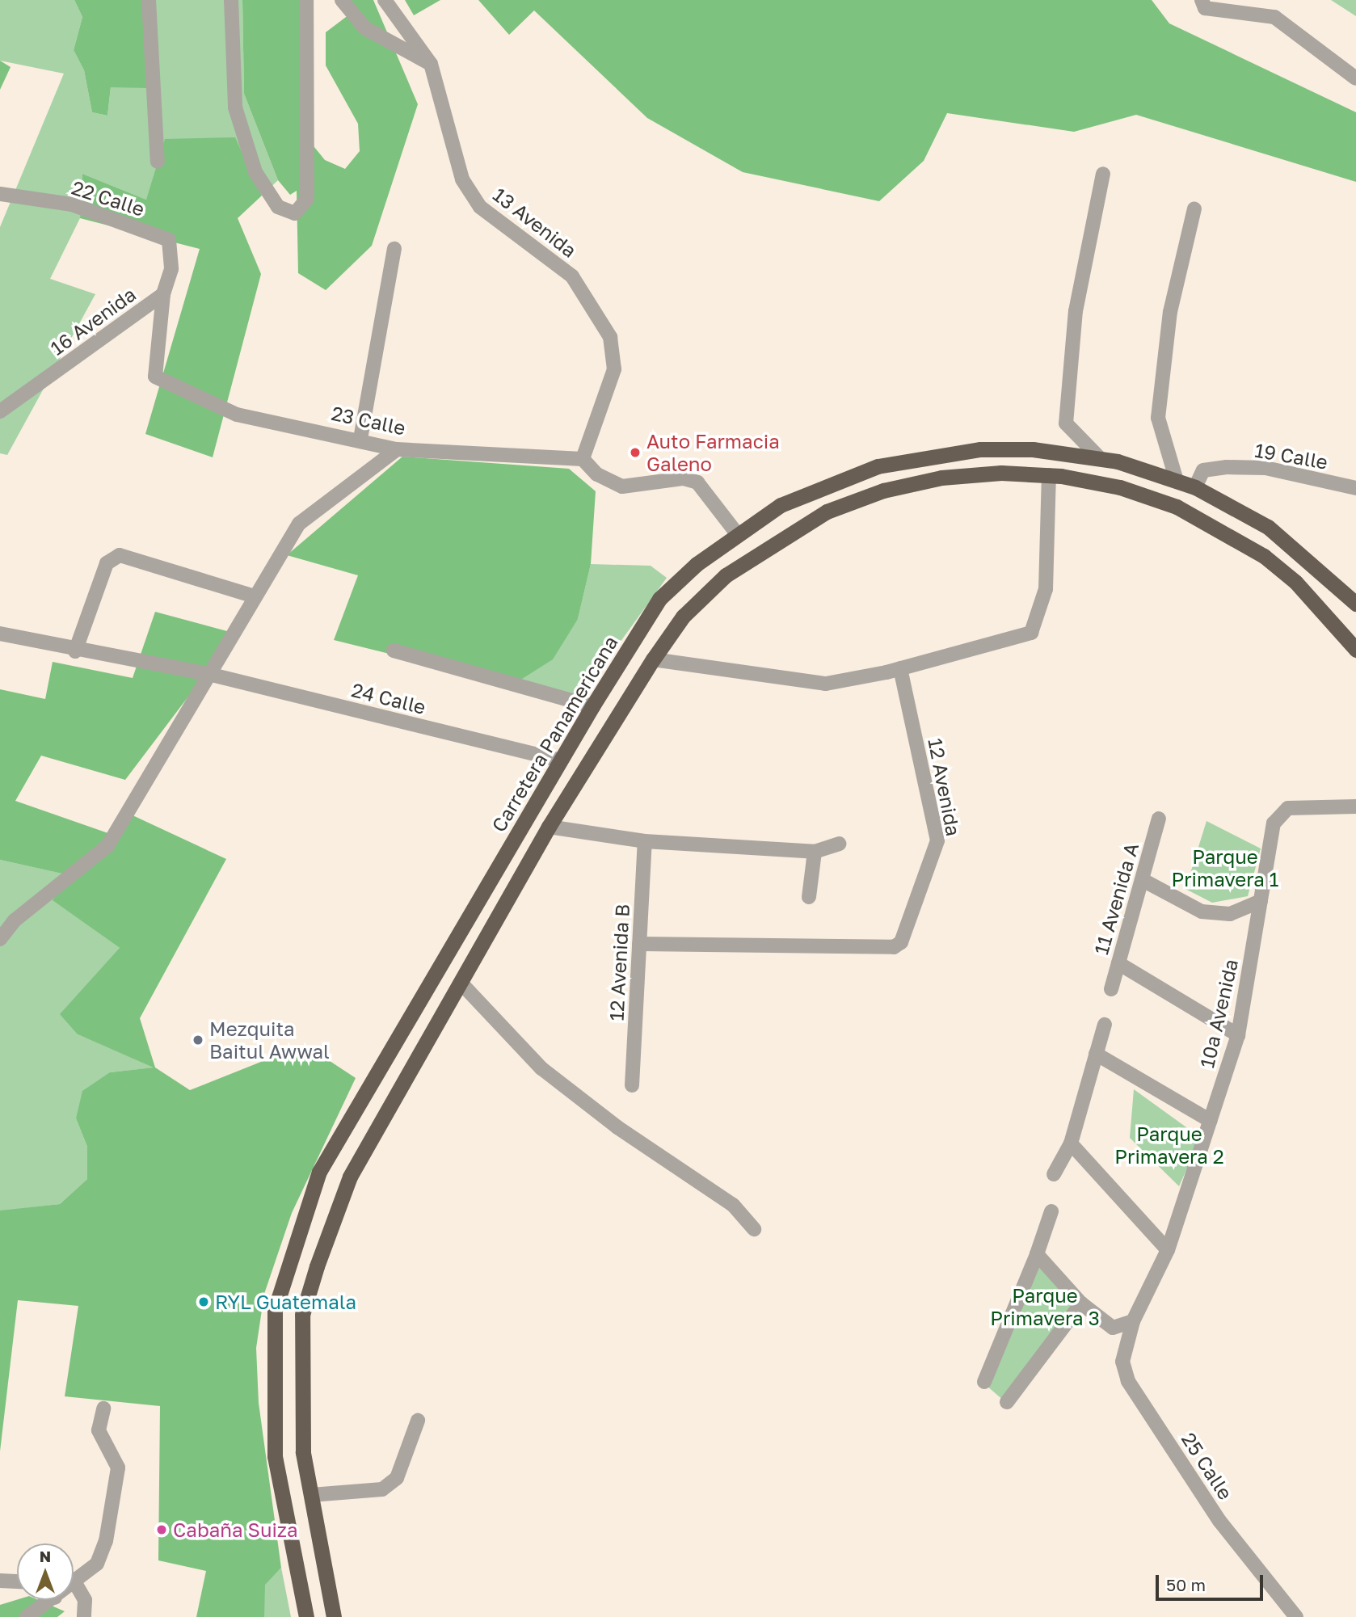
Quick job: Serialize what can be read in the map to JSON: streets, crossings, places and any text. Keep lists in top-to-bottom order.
{
  "streets": {
    "highway": ["Carretera Panamericana"],
    "street": [
      "22 Calle",
      "13 Avenida",
      "16 Avenida",
      "23 Calle",
      "19 Calle",
      "24 Calle",
      "12 Avenida",
      "11 Avenida A",
      "12 Avenida B",
      "10a Avenida",
      "25 Calle"
    ]
  },
  "crossings": [
    ["22 Calle", "16 Avenida"],
    ["13 Avenida", "23 Calle"],
    ["16 Avenida", "23 Calle"],
    ["19 Calle", "Carretera Panamericana"],
    ["24 Calle", "Carretera Panamericana"],
    ["12 Avenida", "12 Avenida B"],
    ["10a Avenida", "25 Calle"]
  ],
  "parks": ["Parque Primavera 1", "Parque Primavera 2", "Parque Primavera 3"],
  "places": [
    "Auto Farmacia Galeno",
    "Mezquita Baitul Awwal",
    "RYL Guatemala",
    "Cabaña Suiza"
  ],
  "scale_bar": "50 m",
  "north": "top"
}
